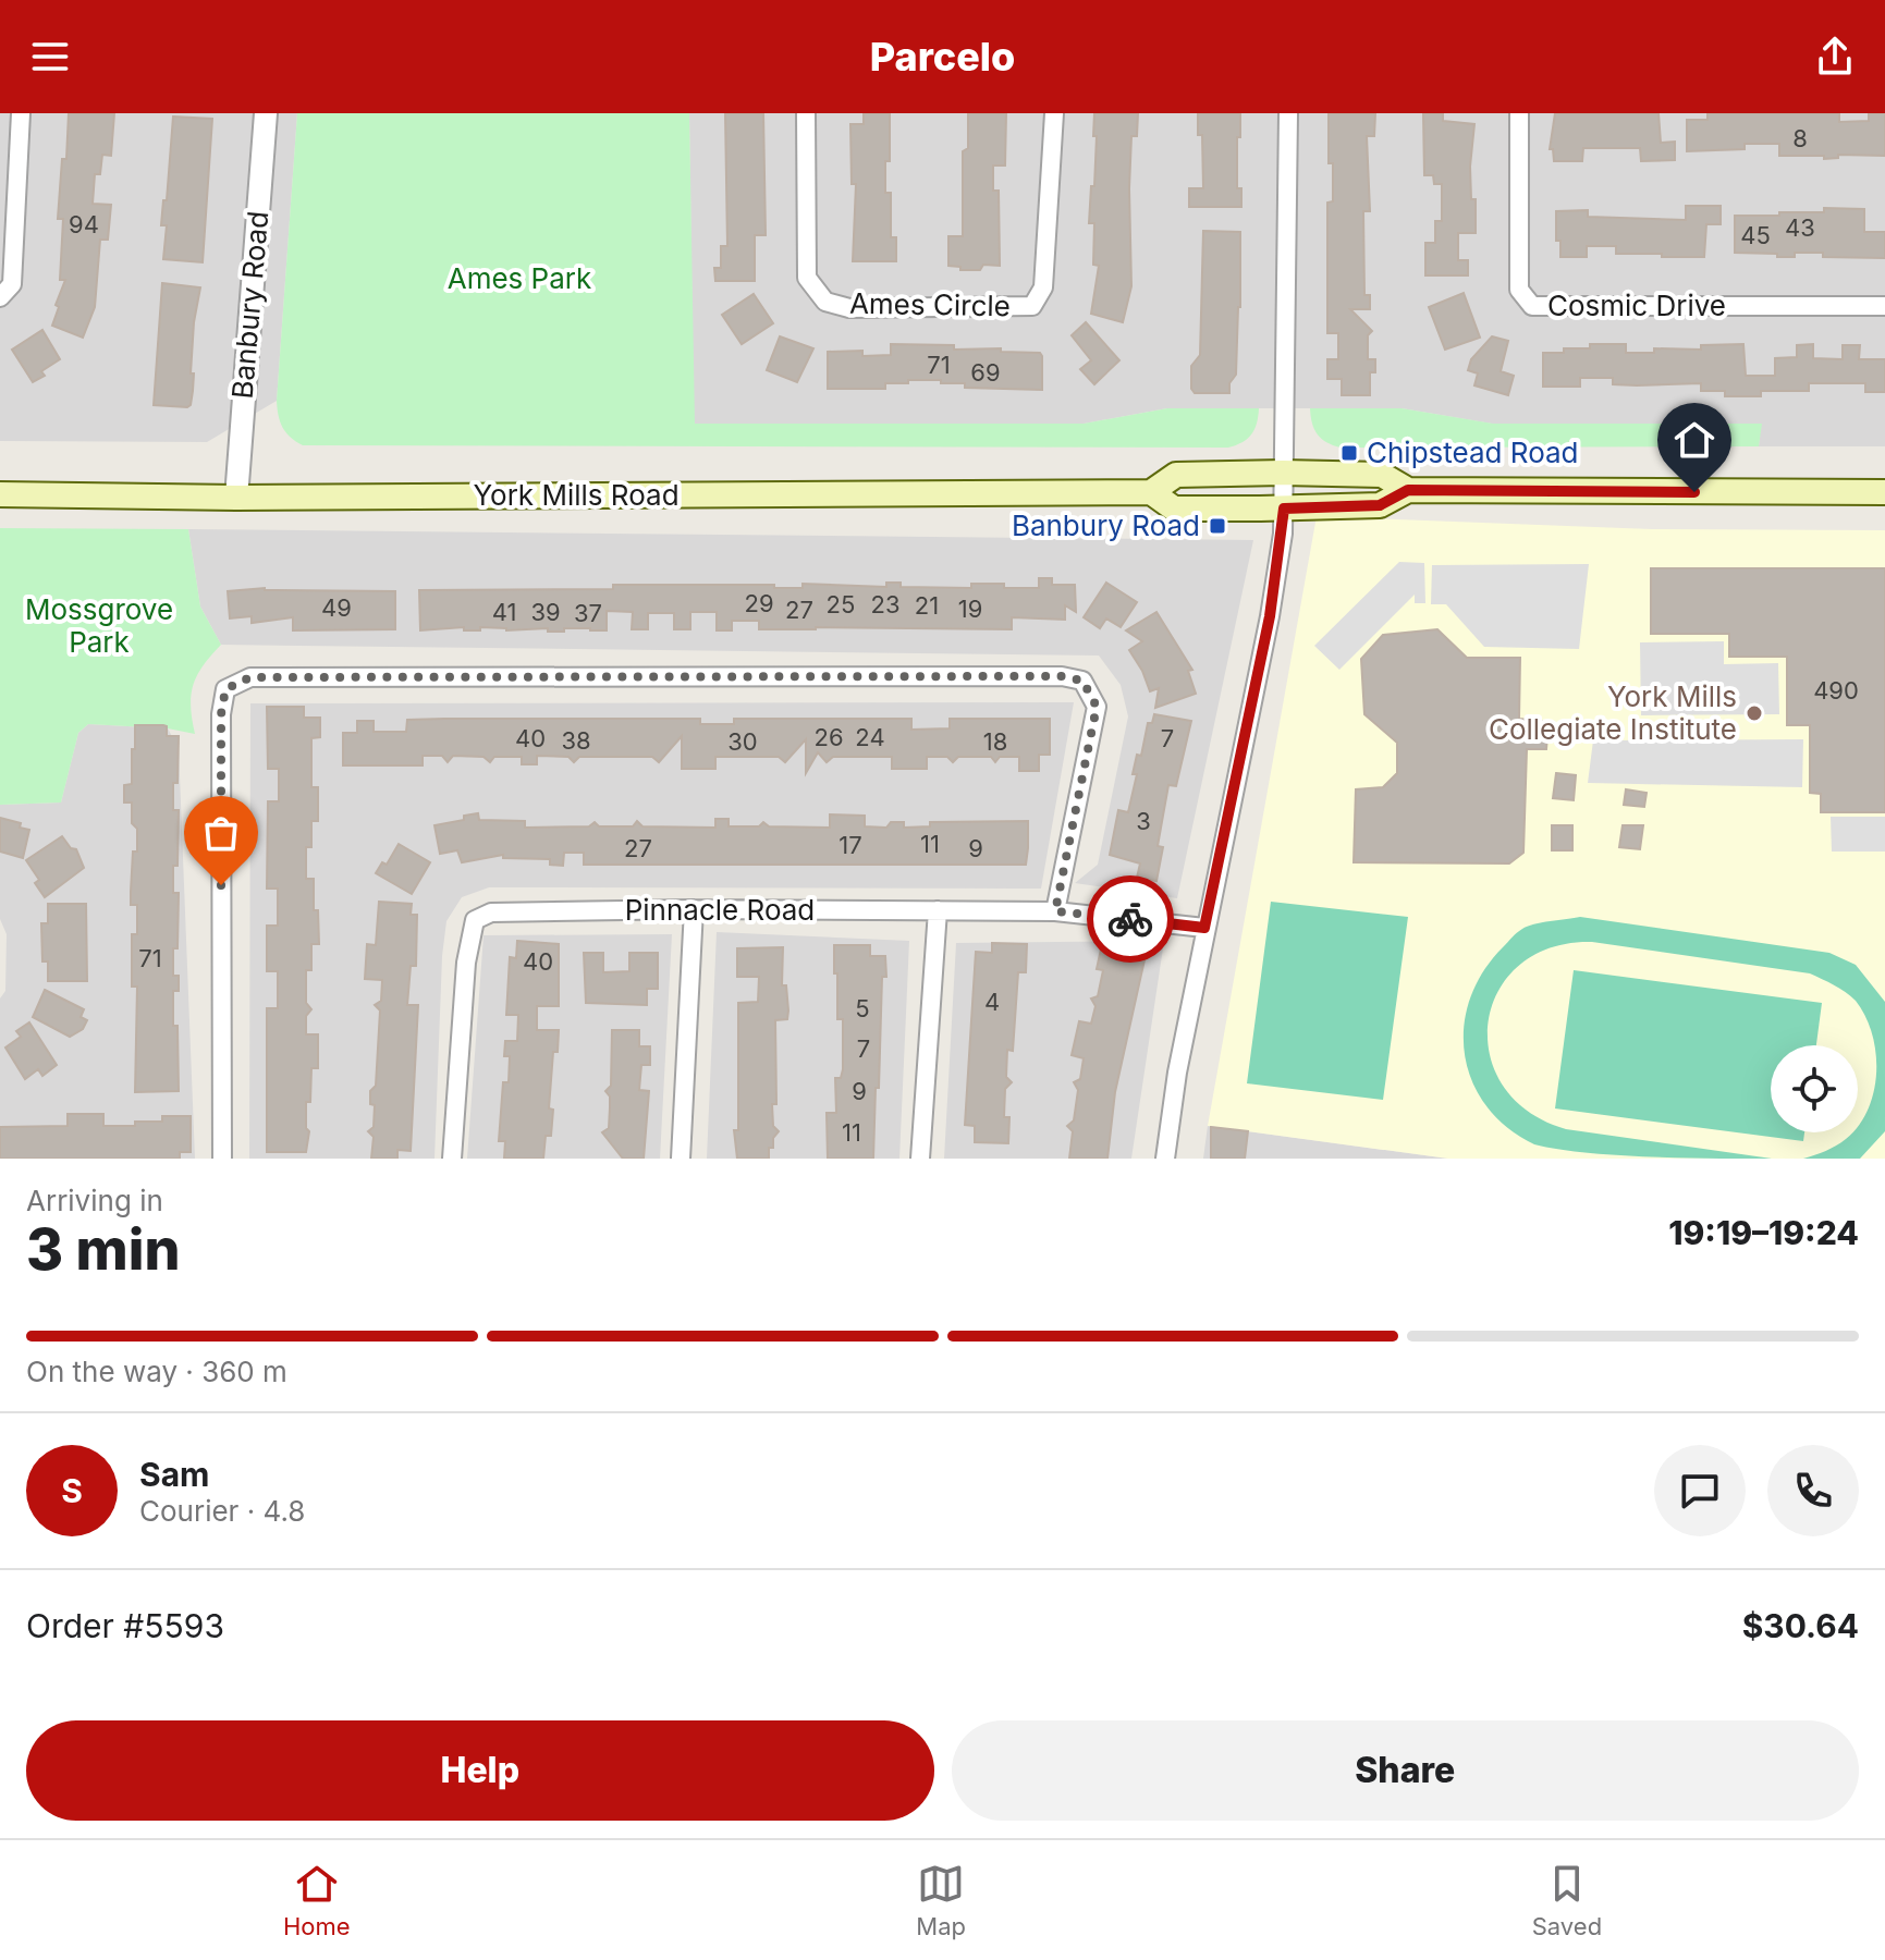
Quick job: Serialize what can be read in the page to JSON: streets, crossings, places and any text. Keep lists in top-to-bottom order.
{
  "streets": {
    "main road": ["York Mills Road"],
    "street": [
      "Banbury Road",
      "Ames Circle",
      "Cosmic Drive",
      "Pinnacle Road"
    ]
  },
  "crossings": [
    ["Banbury Road", "York Mills Road"]
  ],
  "parks": ["Ames Park", "Mossgrove Park"],
  "places": {
    "transit": ["Chipstead Road", "Banbury Road"],
    "other": ["York Mills Collegiate Institute"]
  },
  "house_numbers": [
    "8",
    "94",
    "43",
    "45",
    "71",
    "69",
    "29",
    "25",
    "23",
    "21",
    "49",
    "19",
    "27",
    "41",
    "39",
    "37",
    "490",
    "26",
    "24",
    "40",
    "7",
    "38",
    "30",
    "18",
    "3",
    "11",
    "17",
    "27",
    "9",
    "71",
    "40",
    "4",
    "5",
    "7",
    "9",
    "11"
  ],
  "page": {
    "header": "Parcelo",
    "heading": ["3 min", "Arriving in", "19:19–19:24"],
    "panel": [
      "Sam",
      "Courier · 4.8",
      "Order #5593",
      "$30.64"
    ],
    "bar": "On the way · 360 m",
    "round": "S",
    "buttons": ["Help", "Share"],
    "tabs": ["Home", "Map", "Saved"]
  }
}
